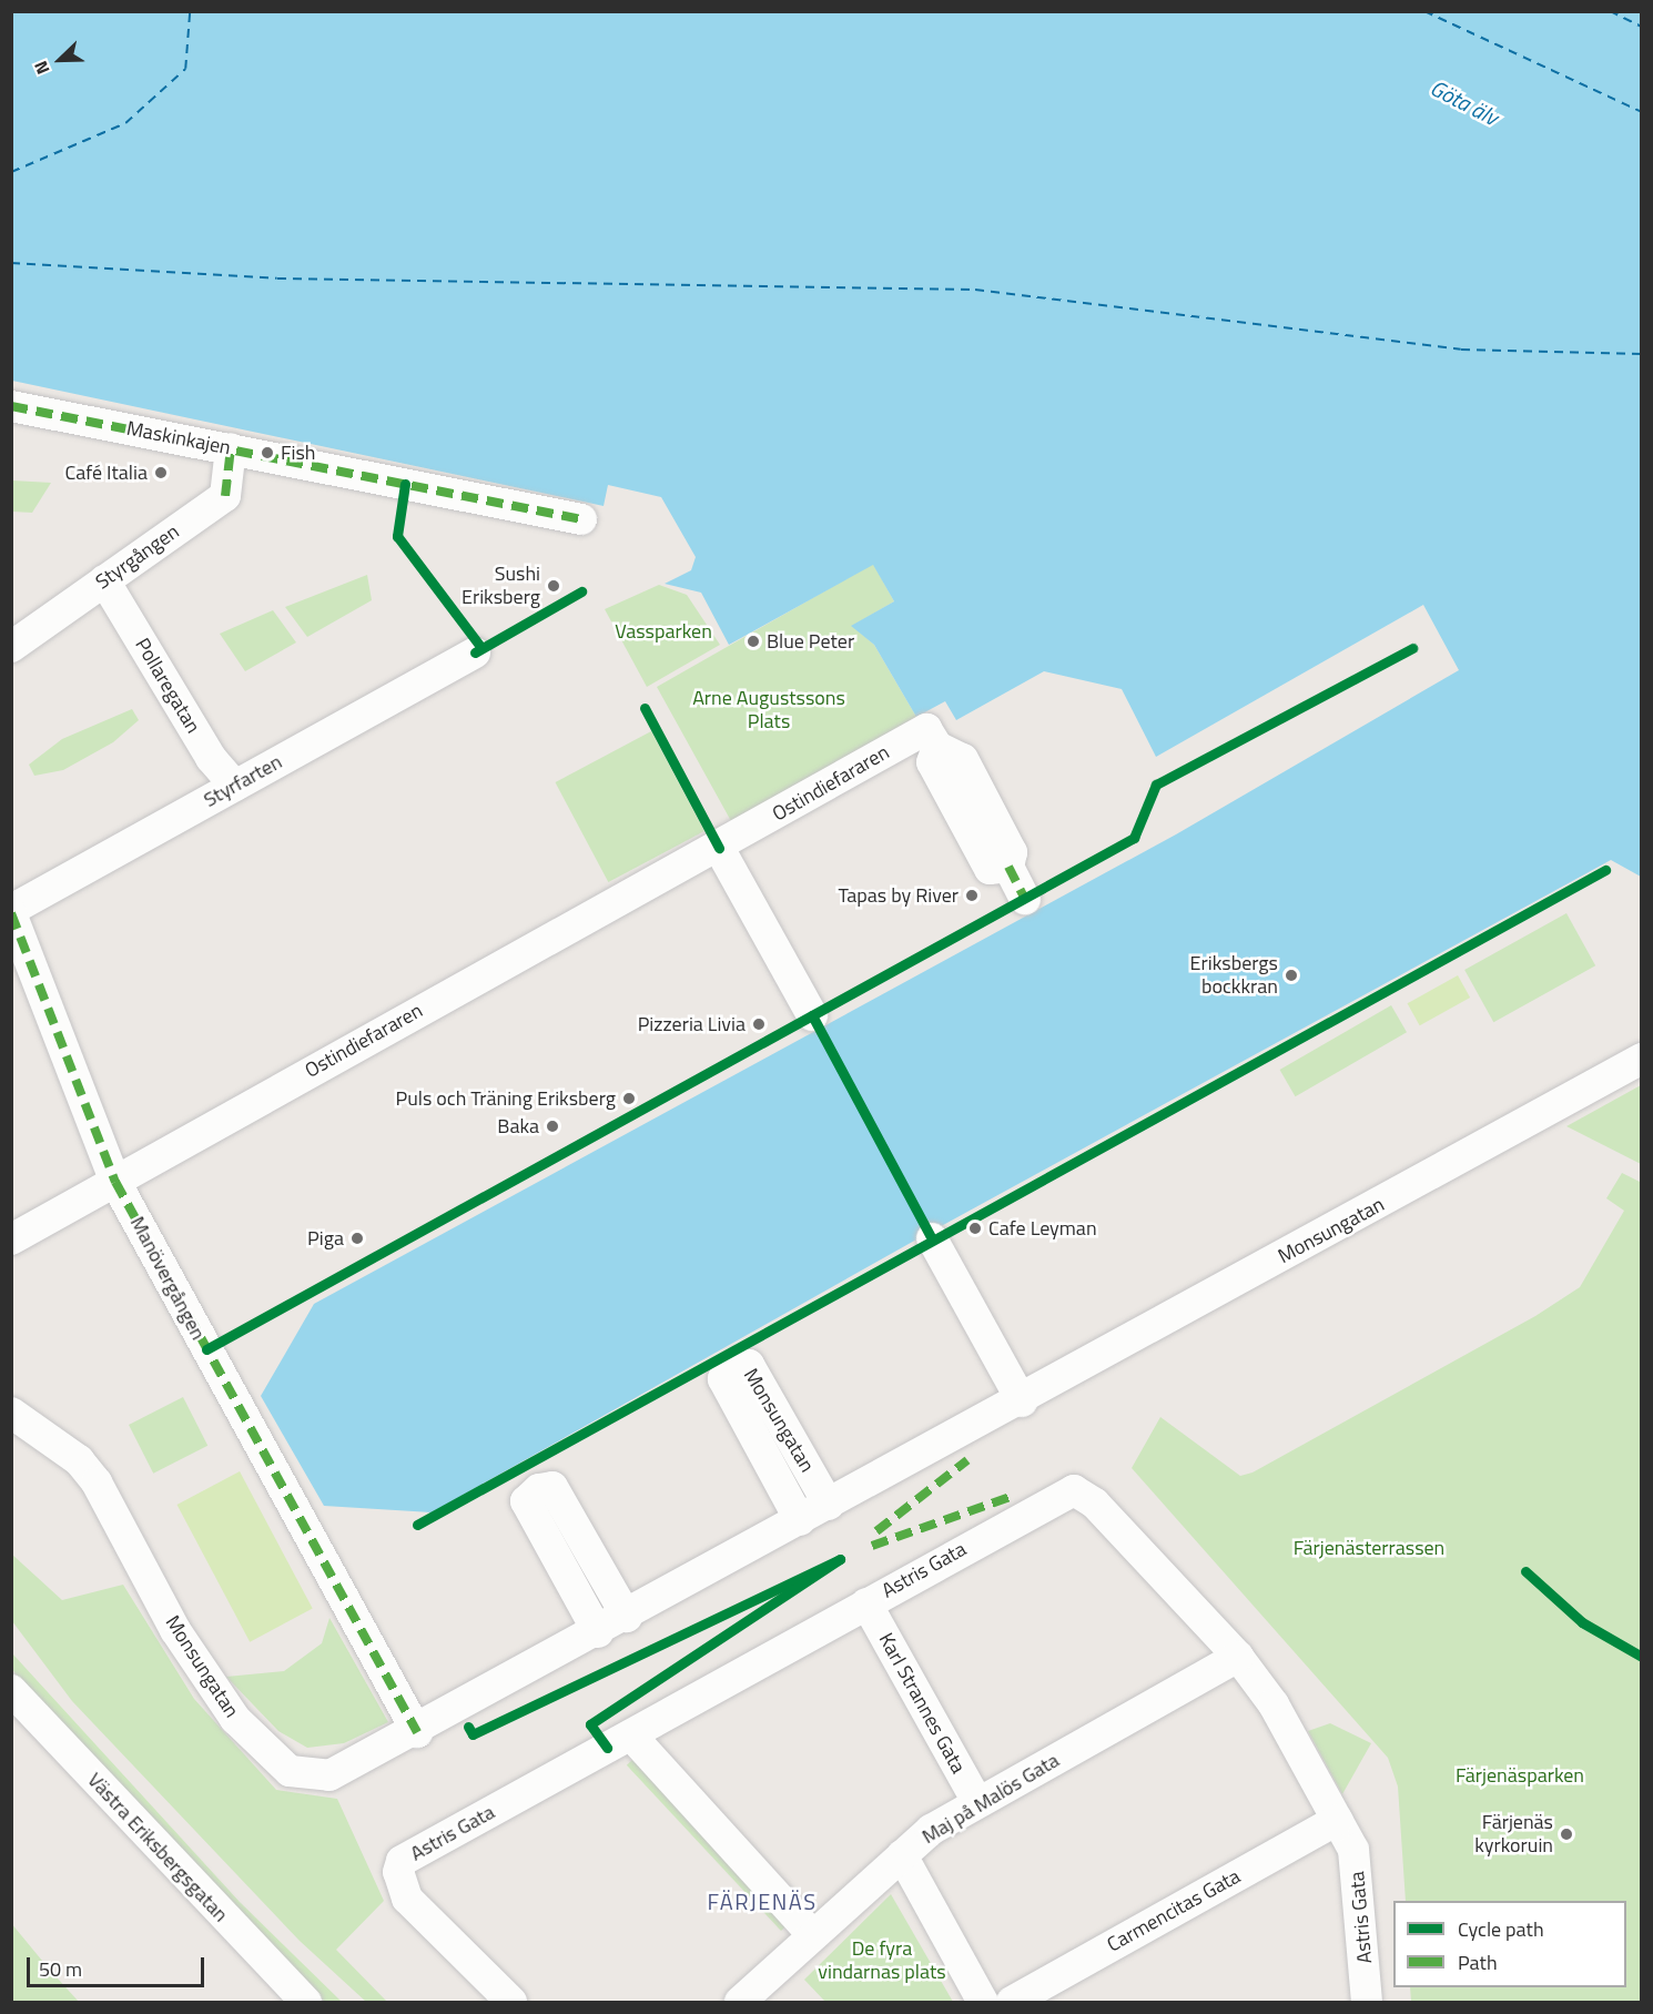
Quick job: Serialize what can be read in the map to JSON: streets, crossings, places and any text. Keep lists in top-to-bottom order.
{
  "streets": {
    "street": [
      "Maskinkajen",
      "Styrgången",
      "Pollaregatan",
      "Styrfarten",
      "Ostindiefararen",
      "Monsungatan",
      "Manövergången",
      "Astris Gata",
      "Karl Strannes Gata",
      "Maj på Malös Gata",
      "Västra Eriksbergsgatan",
      "Carmencitas Gata"
    ]
  },
  "crossings": [
    ["Maskinkajen", "Styrgången"],
    ["Styrgången", "Pollaregatan"],
    ["Pollaregatan", "Styrfarten"],
    ["Styrfarten", "Manövergången"],
    ["Ostindiefararen", "Manövergången"],
    ["Monsungatan", "Manövergången"],
    ["Astris Gata", "Karl Strannes Gata"],
    ["Astris Gata", "Maj på Malös Gata"],
    ["Astris Gata", "Carmencitas Gata"],
    ["Karl Strannes Gata", "Maj på Malös Gata"]
  ],
  "districts": ["FÄRJENÄS"],
  "water": ["Göta älv"],
  "parks": [
    "Vassparken",
    "Arne Augustssons Plats",
    "Färjenästerrassen",
    "Färjenäsparken",
    "De fyra vindarnas plats"
  ],
  "places": [
    "Fish",
    "Café Italia",
    "Sushi Eriksberg",
    "Blue Peter",
    "Tapas by River",
    "Eriksbergs bockkran",
    "Pizzeria Livia",
    "Puls och Träning Eriksberg",
    "Baka",
    "Cafe Leyman",
    "Piga",
    "Färjenäs kyrkoruin"
  ],
  "legend": ["Cycle path", "Path"],
  "scale_bar": "50 m",
  "north": "bottom left"
}
